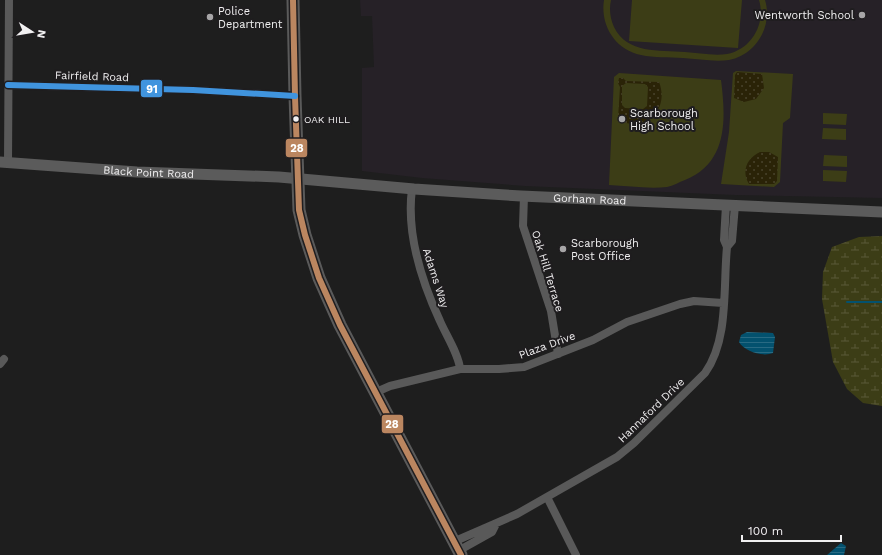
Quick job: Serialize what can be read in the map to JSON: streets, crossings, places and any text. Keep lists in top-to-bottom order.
{
  "streets": {
    "main road": ["Black Point Road", "Gorham Road"],
    "street": [
      "Fairfield Road",
      "Oak Hill Terrace",
      "Adams Way",
      "Plaza Drive",
      "Hannaford Drive"
    ]
  },
  "crossings": [
    ["Black Point Road", "Gorham Road"],
    ["Gorham Road", "Oak Hill Terrace"],
    ["Gorham Road", "Adams Way"],
    ["Gorham Road", "Hannaford Drive"],
    ["Oak Hill Terrace", "Plaza Drive"],
    ["Adams Way", "Plaza Drive"],
    ["Plaza Drive", "Hannaford Drive"]
  ],
  "places": [
    "Wentworth School",
    "Police Department",
    "OAK HILL",
    "Scarborough High School",
    "Scarborough Post Office"
  ],
  "lines": ["transit line 28", "transit line 91"],
  "scale_bar": "100 m",
  "north": "right"
}
